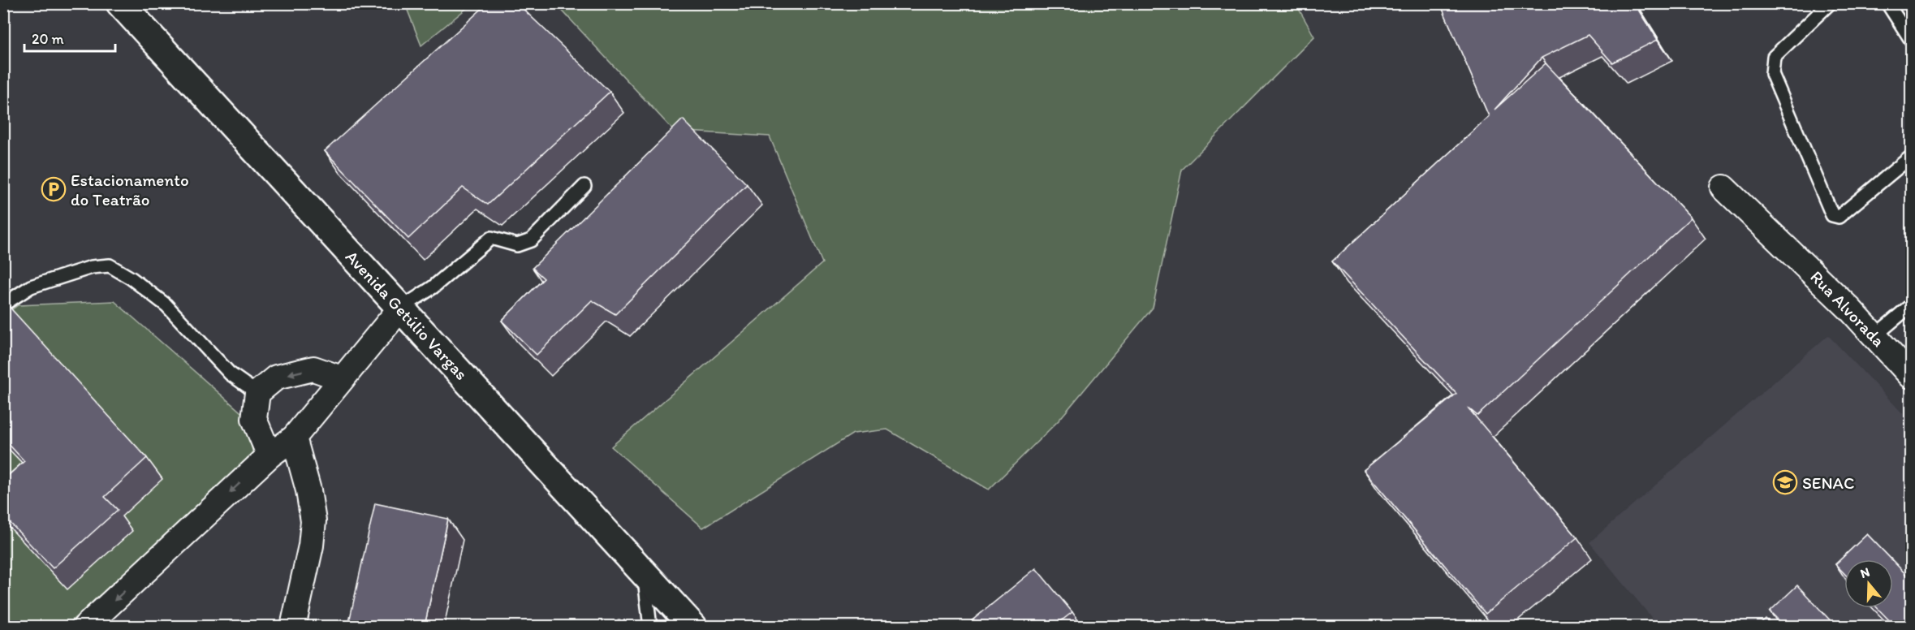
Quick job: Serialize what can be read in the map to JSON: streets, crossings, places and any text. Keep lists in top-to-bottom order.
{
  "streets": {
    "street": ["Rua Alvorada", "Avenida Getúlio Vargas"]
  },
  "places": {
    "parking": ["Estacionamento do Teatrão"],
    "school or university": ["SENAC"]
  },
  "scale_bar": "20 m",
  "north": "top"
}
